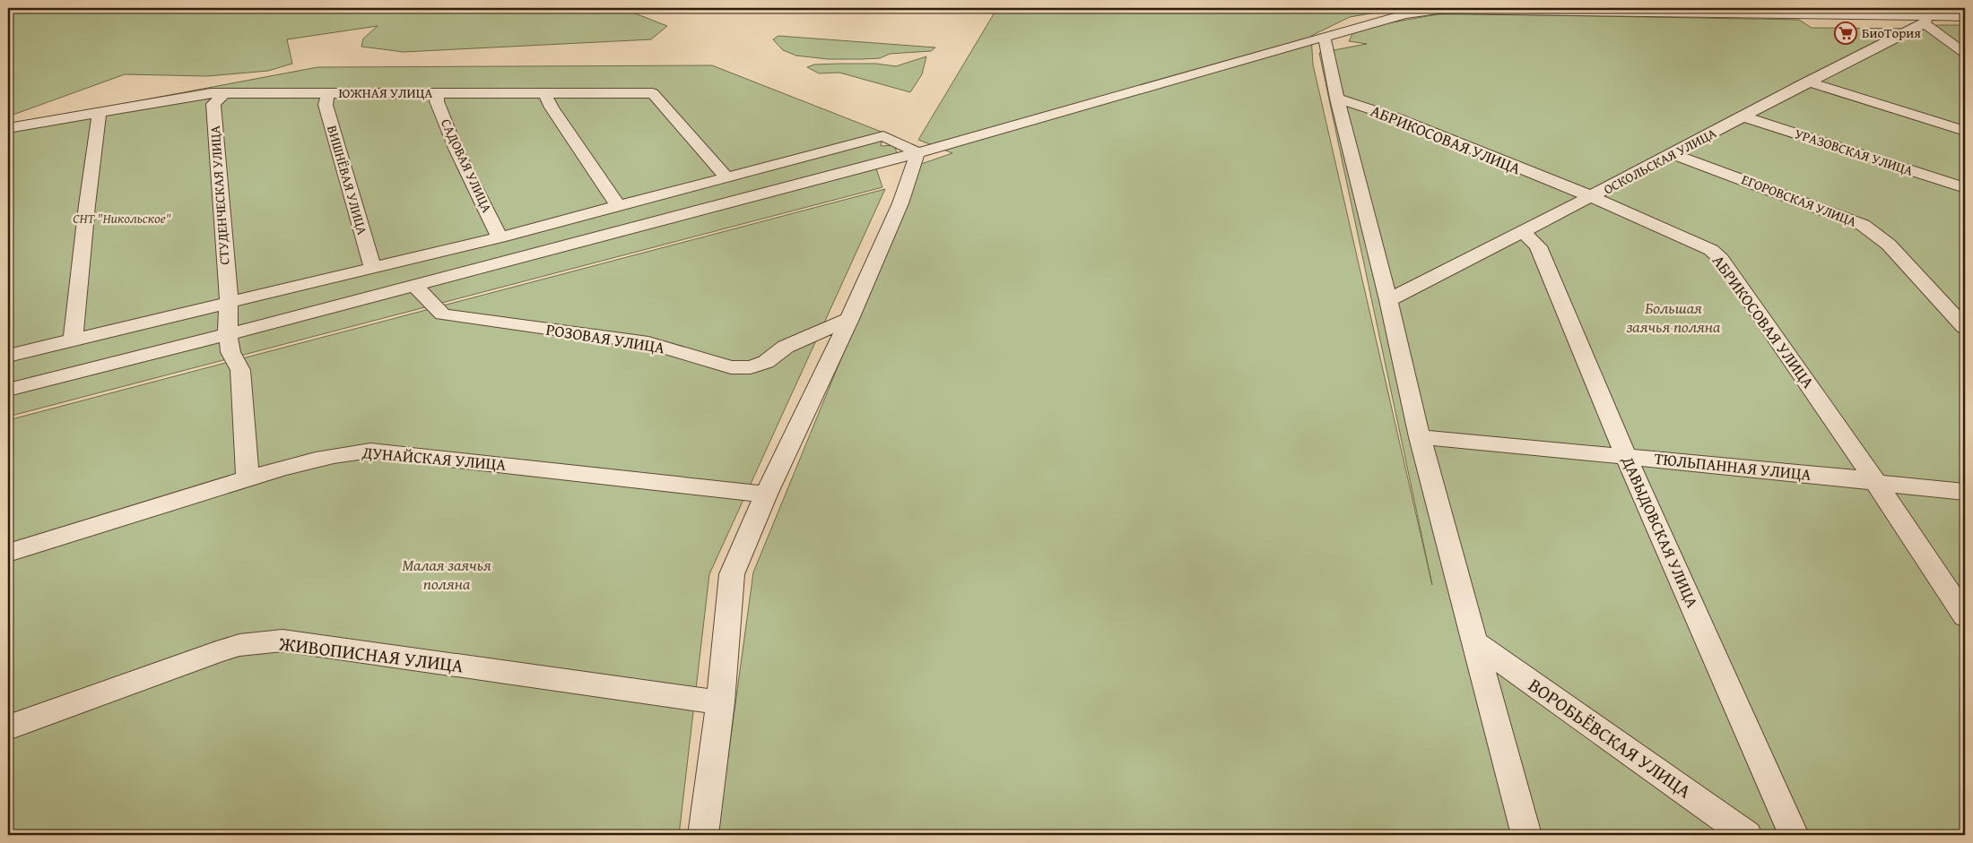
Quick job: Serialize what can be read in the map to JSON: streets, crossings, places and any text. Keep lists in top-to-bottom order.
{
  "streets": {
    "street": [
      "ЮЖНАЯ УЛИЦА",
      "АБРИКОСОВАЯ УЛИЦА",
      "УРАЗОВСКАЯ УЛИЦА",
      "ОСКОЛЬСКАЯ УЛИЦА",
      "САДОВАЯ УЛИЦА",
      "ВИШНЁВАЯ УЛИЦА",
      "СТУДЕНЧЕСКАЯ УЛИЦА",
      "ЕГОРОВСКАЯ УЛИЦА",
      "РОЗОВАЯ УЛИЦА",
      "ДУНАЙСКАЯ УЛИЦА",
      "ТЮЛЬПАННАЯ УЛИЦА",
      "ДАВЫДОВСКАЯ УЛИЦА",
      "ЖИВОПИСНАЯ УЛИЦА",
      "ВОРОБЬЁВСКАЯ УЛИЦА"
    ]
  },
  "crossings": [
    ["ЮЖНАЯ УЛИЦА", "САДОВАЯ УЛИЦА"],
    ["ЮЖНАЯ УЛИЦА", "ВИШНЁВАЯ УЛИЦА"],
    ["ЮЖНАЯ УЛИЦА", "СТУДЕНЧЕСКАЯ УЛИЦА"],
    ["АБРИКОСОВАЯ УЛИЦА", "ОСКОЛЬСКАЯ УЛИЦА"],
    ["АБРИКОСОВАЯ УЛИЦА", "ТЮЛЬПАННАЯ УЛИЦА"],
    ["УРАЗОВСКАЯ УЛИЦА", "ОСКОЛЬСКАЯ УЛИЦА"],
    ["ОСКОЛЬСКАЯ УЛИЦА", "ЕГОРОВСКАЯ УЛИЦА"],
    ["ОСКОЛЬСКАЯ УЛИЦА", "ДАВЫДОВСКАЯ УЛИЦА"],
    ["СТУДЕНЧЕСКАЯ УЛИЦА", "ДУНАЙСКАЯ УЛИЦА"],
    ["ТЮЛЬПАННАЯ УЛИЦА", "ДАВЫДОВСКАЯ УЛИЦА"]
  ],
  "parks": ["СНТ \"Никольское\"", "Большая заячья поляна", "Малая заячья поляна"],
  "places": {
    "supermarket": ["БиоТория"]
  }
}
